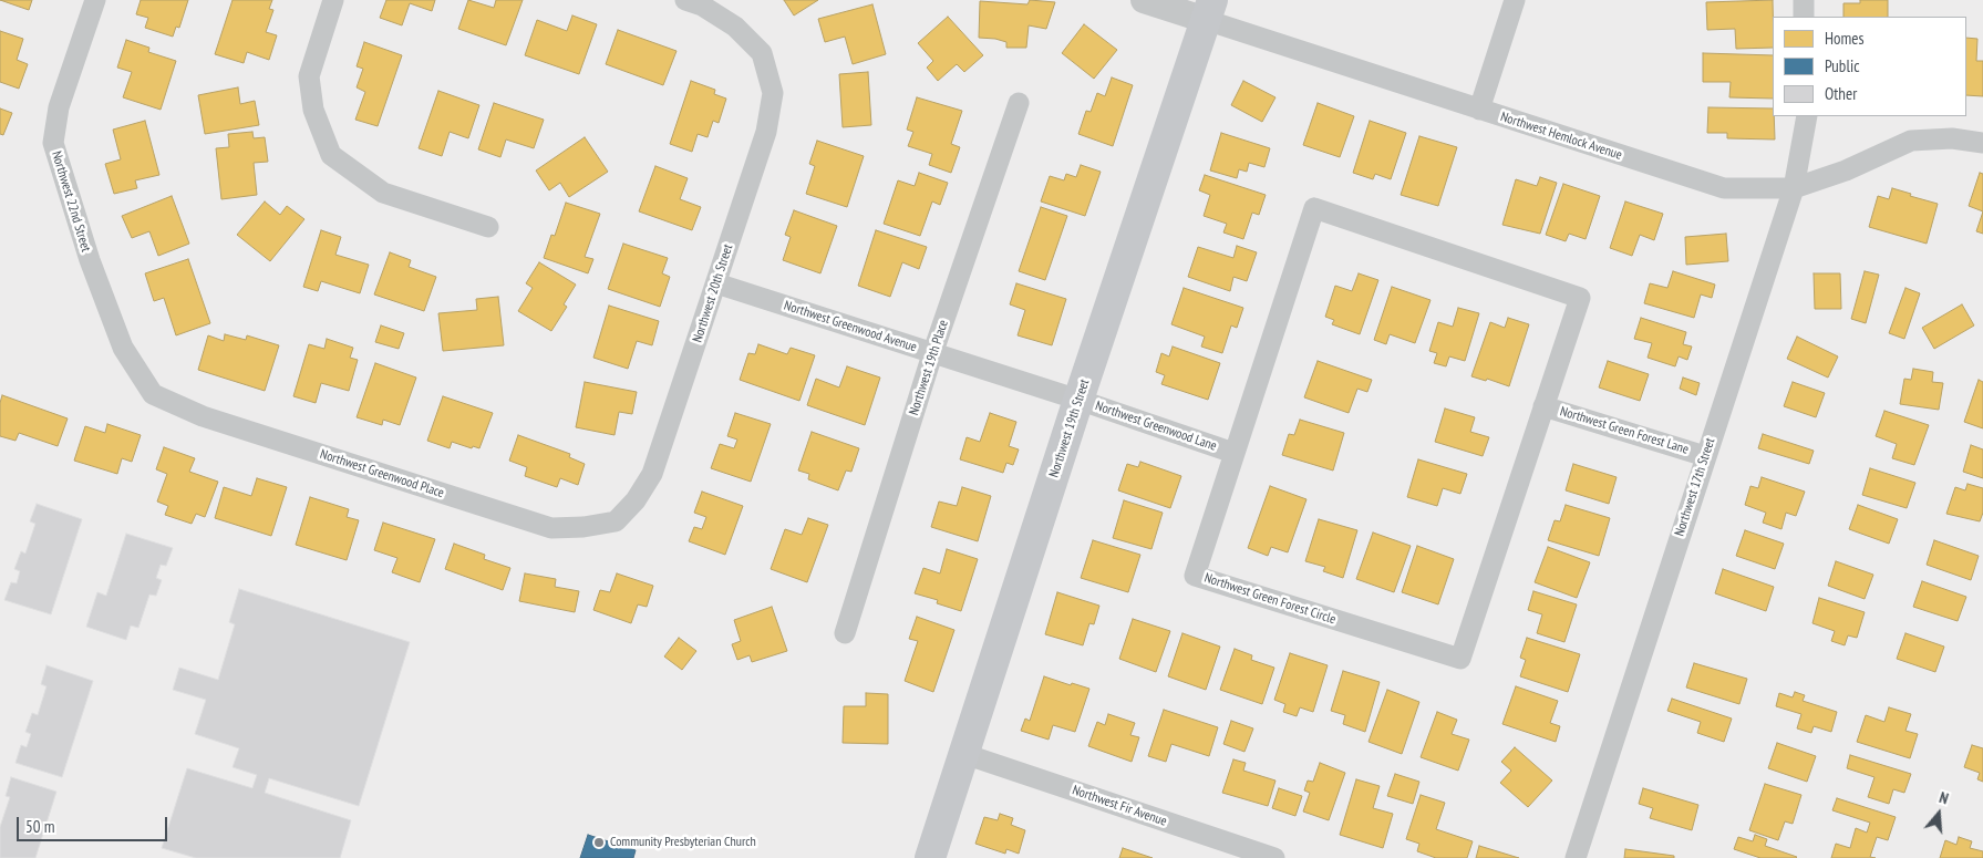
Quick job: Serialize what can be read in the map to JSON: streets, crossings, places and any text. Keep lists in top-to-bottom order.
{
  "streets": {
    "main road": ["Northwest 19th Street"],
    "street": [
      "Northwest Hemlock Avenue",
      "Northwest 22nd Street",
      "Northwest 20th Street",
      "Northwest Greenwood Avenue",
      "Northwest 19th Place",
      "Northwest Greenwood Lane",
      "Northwest Green Forest Lane",
      "Northwest Greenwood Place",
      "Northwest 17th Street",
      "Northwest Green Forest Circle",
      "Northwest Fir Avenue"
    ]
  },
  "crossings": [
    ["Northwest Hemlock Avenue", "Northwest 19th Street"],
    ["Northwest Hemlock Avenue", "Northwest 17th Street"],
    ["Northwest 22nd Street", "Northwest Greenwood Place"],
    ["Northwest 20th Street", "Northwest Greenwood Avenue"],
    ["Northwest 20th Street", "Northwest Greenwood Place"],
    ["Northwest Greenwood Avenue", "Northwest 19th Place"],
    ["Northwest Greenwood Avenue", "Northwest Greenwood Lane"],
    ["Northwest Greenwood Avenue", "Northwest 19th Street"],
    ["Northwest Greenwood Lane", "Northwest 19th Street"],
    ["Northwest Greenwood Lane", "Northwest Green Forest Circle"],
    ["Northwest 19th Street", "Northwest Fir Avenue"],
    ["Northwest Green Forest Lane", "Northwest 17th Street"],
    ["Northwest Green Forest Lane", "Northwest Green Forest Circle"]
  ],
  "places": ["Community Presbyterian Church"],
  "legend": ["Homes", "Public", "Other"],
  "scale_bar": "50 m",
  "north": "top"
}
